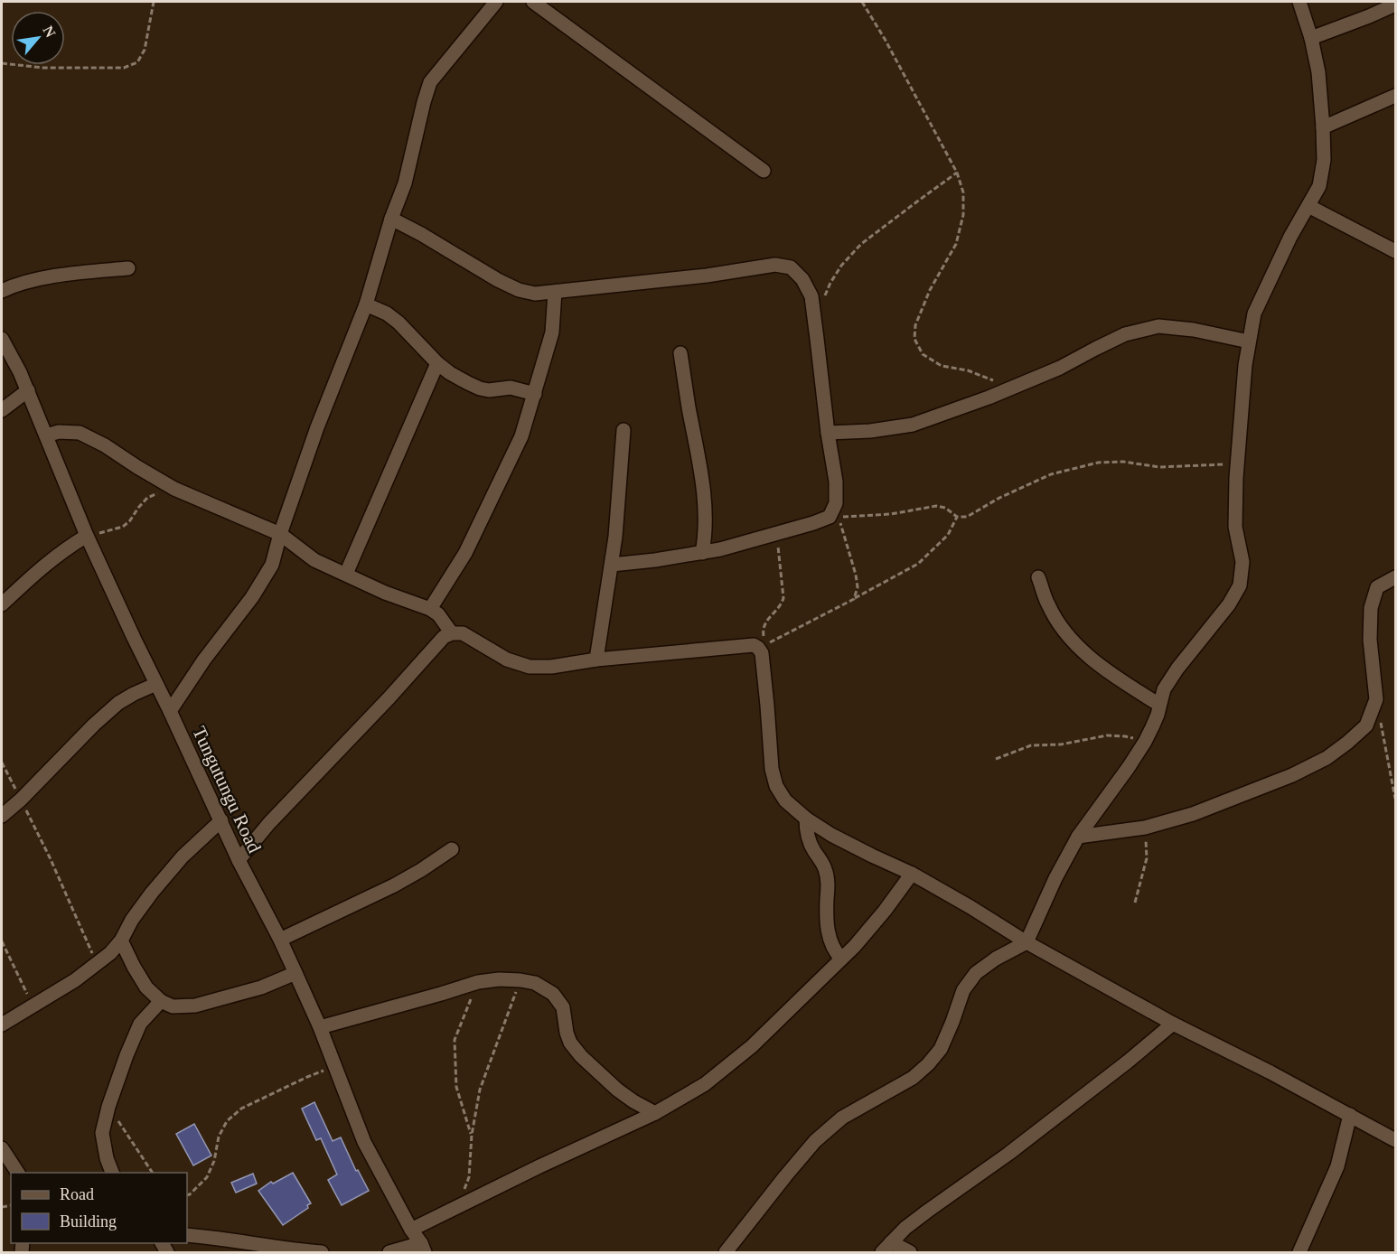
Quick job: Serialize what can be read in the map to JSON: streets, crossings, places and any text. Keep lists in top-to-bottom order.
{
  "streets": {
    "street": ["Tungutungu Road"]
  },
  "legend": ["Road", "Building"],
  "north": "top right"
}
